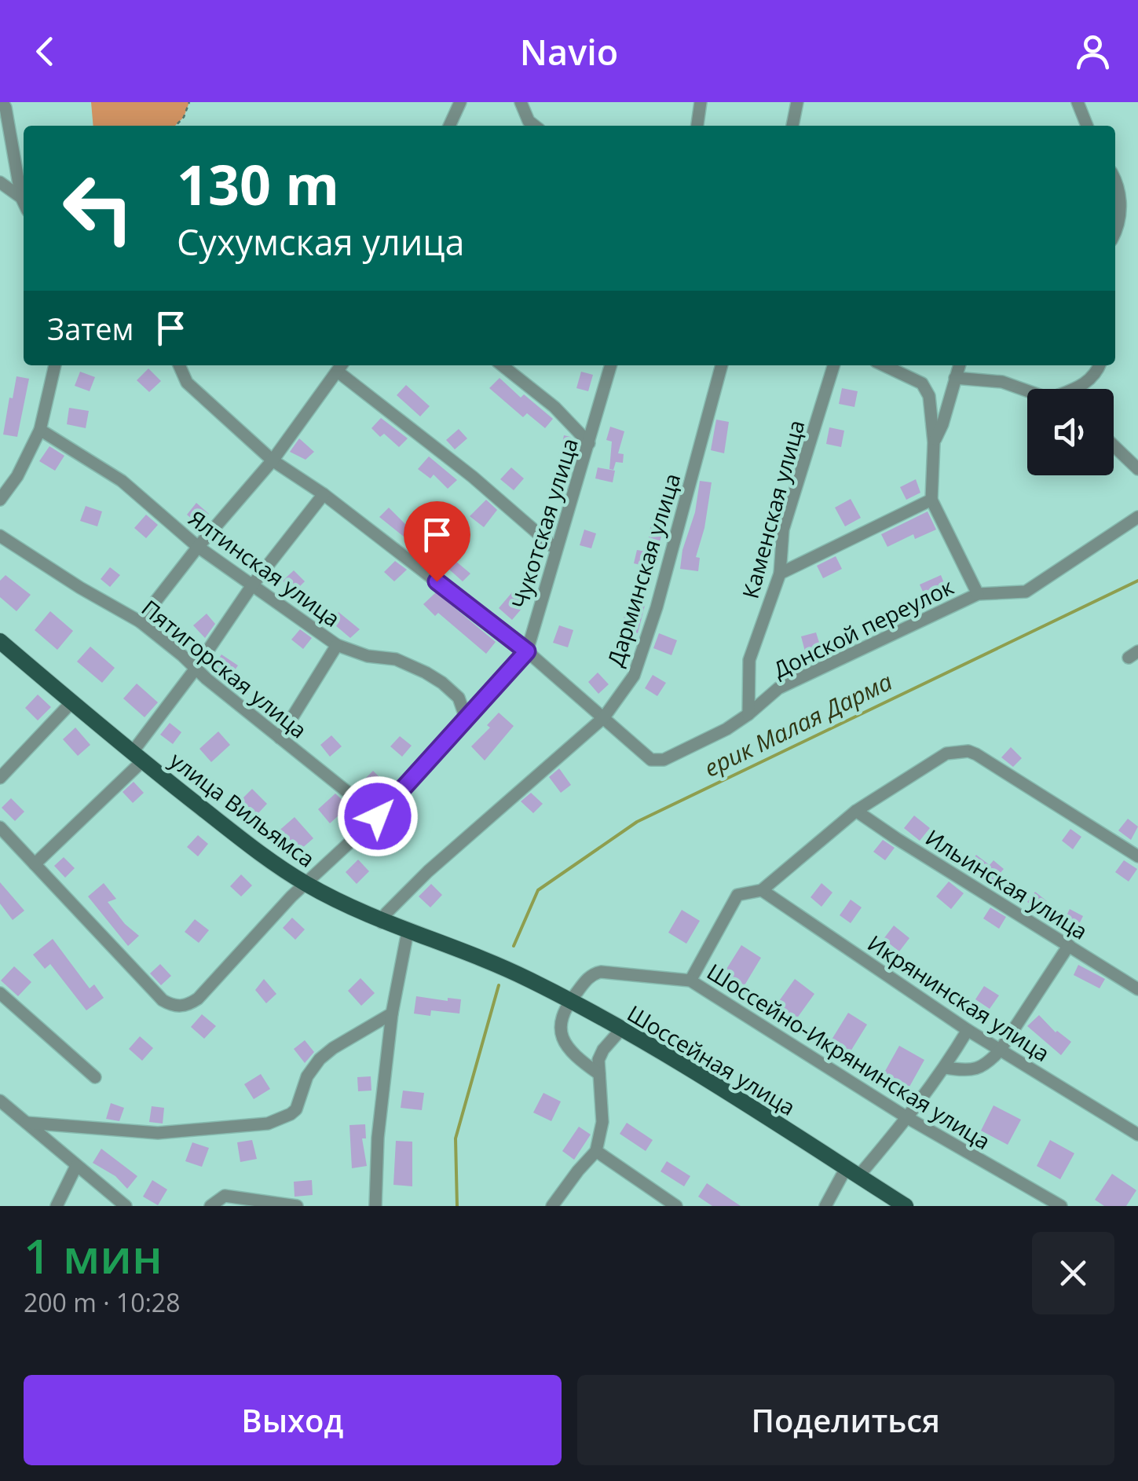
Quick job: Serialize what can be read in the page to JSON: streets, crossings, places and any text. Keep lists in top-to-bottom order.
{
  "streets": {
    "main road": ["улица Вильямса", "Шоссейная улица"],
    "street": [
      "Каменская улица",
      "Чукотская улица",
      "Ялтинская улица",
      "Дарминская улица",
      "Донской переулок",
      "Пятигорская улица",
      "Ильинская улица",
      "Икрянинская улица",
      "Шоссейно-Икрянинская улица"
    ]
  },
  "crossings": [
    ["Каменская улица", "Донской переулок"],
    ["Чукотская улица", "Ялтинская улица"],
    ["Чукотская улица", "Пятигорская улица"],
    ["Чукотская улица", "улица Вильямса"],
    ["Дарминская улица", "Донской переулок"],
    ["Дарминская улица", "улица Вильямса"],
    ["улица Вильямса", "Шоссейная улица"],
    ["Шоссейно-Икрянинская улица", "Шоссейная улица"]
  ],
  "water": ["ерик Малая Дарма"],
  "page": {
    "header": "Navio",
    "turn": ["130 m", "Сухумская улица"],
    "then": "Затем",
    "heading": ["1 мин", "200 m · 10:28"],
    "buttons": ["Выход", "Поделиться"]
  }
}
